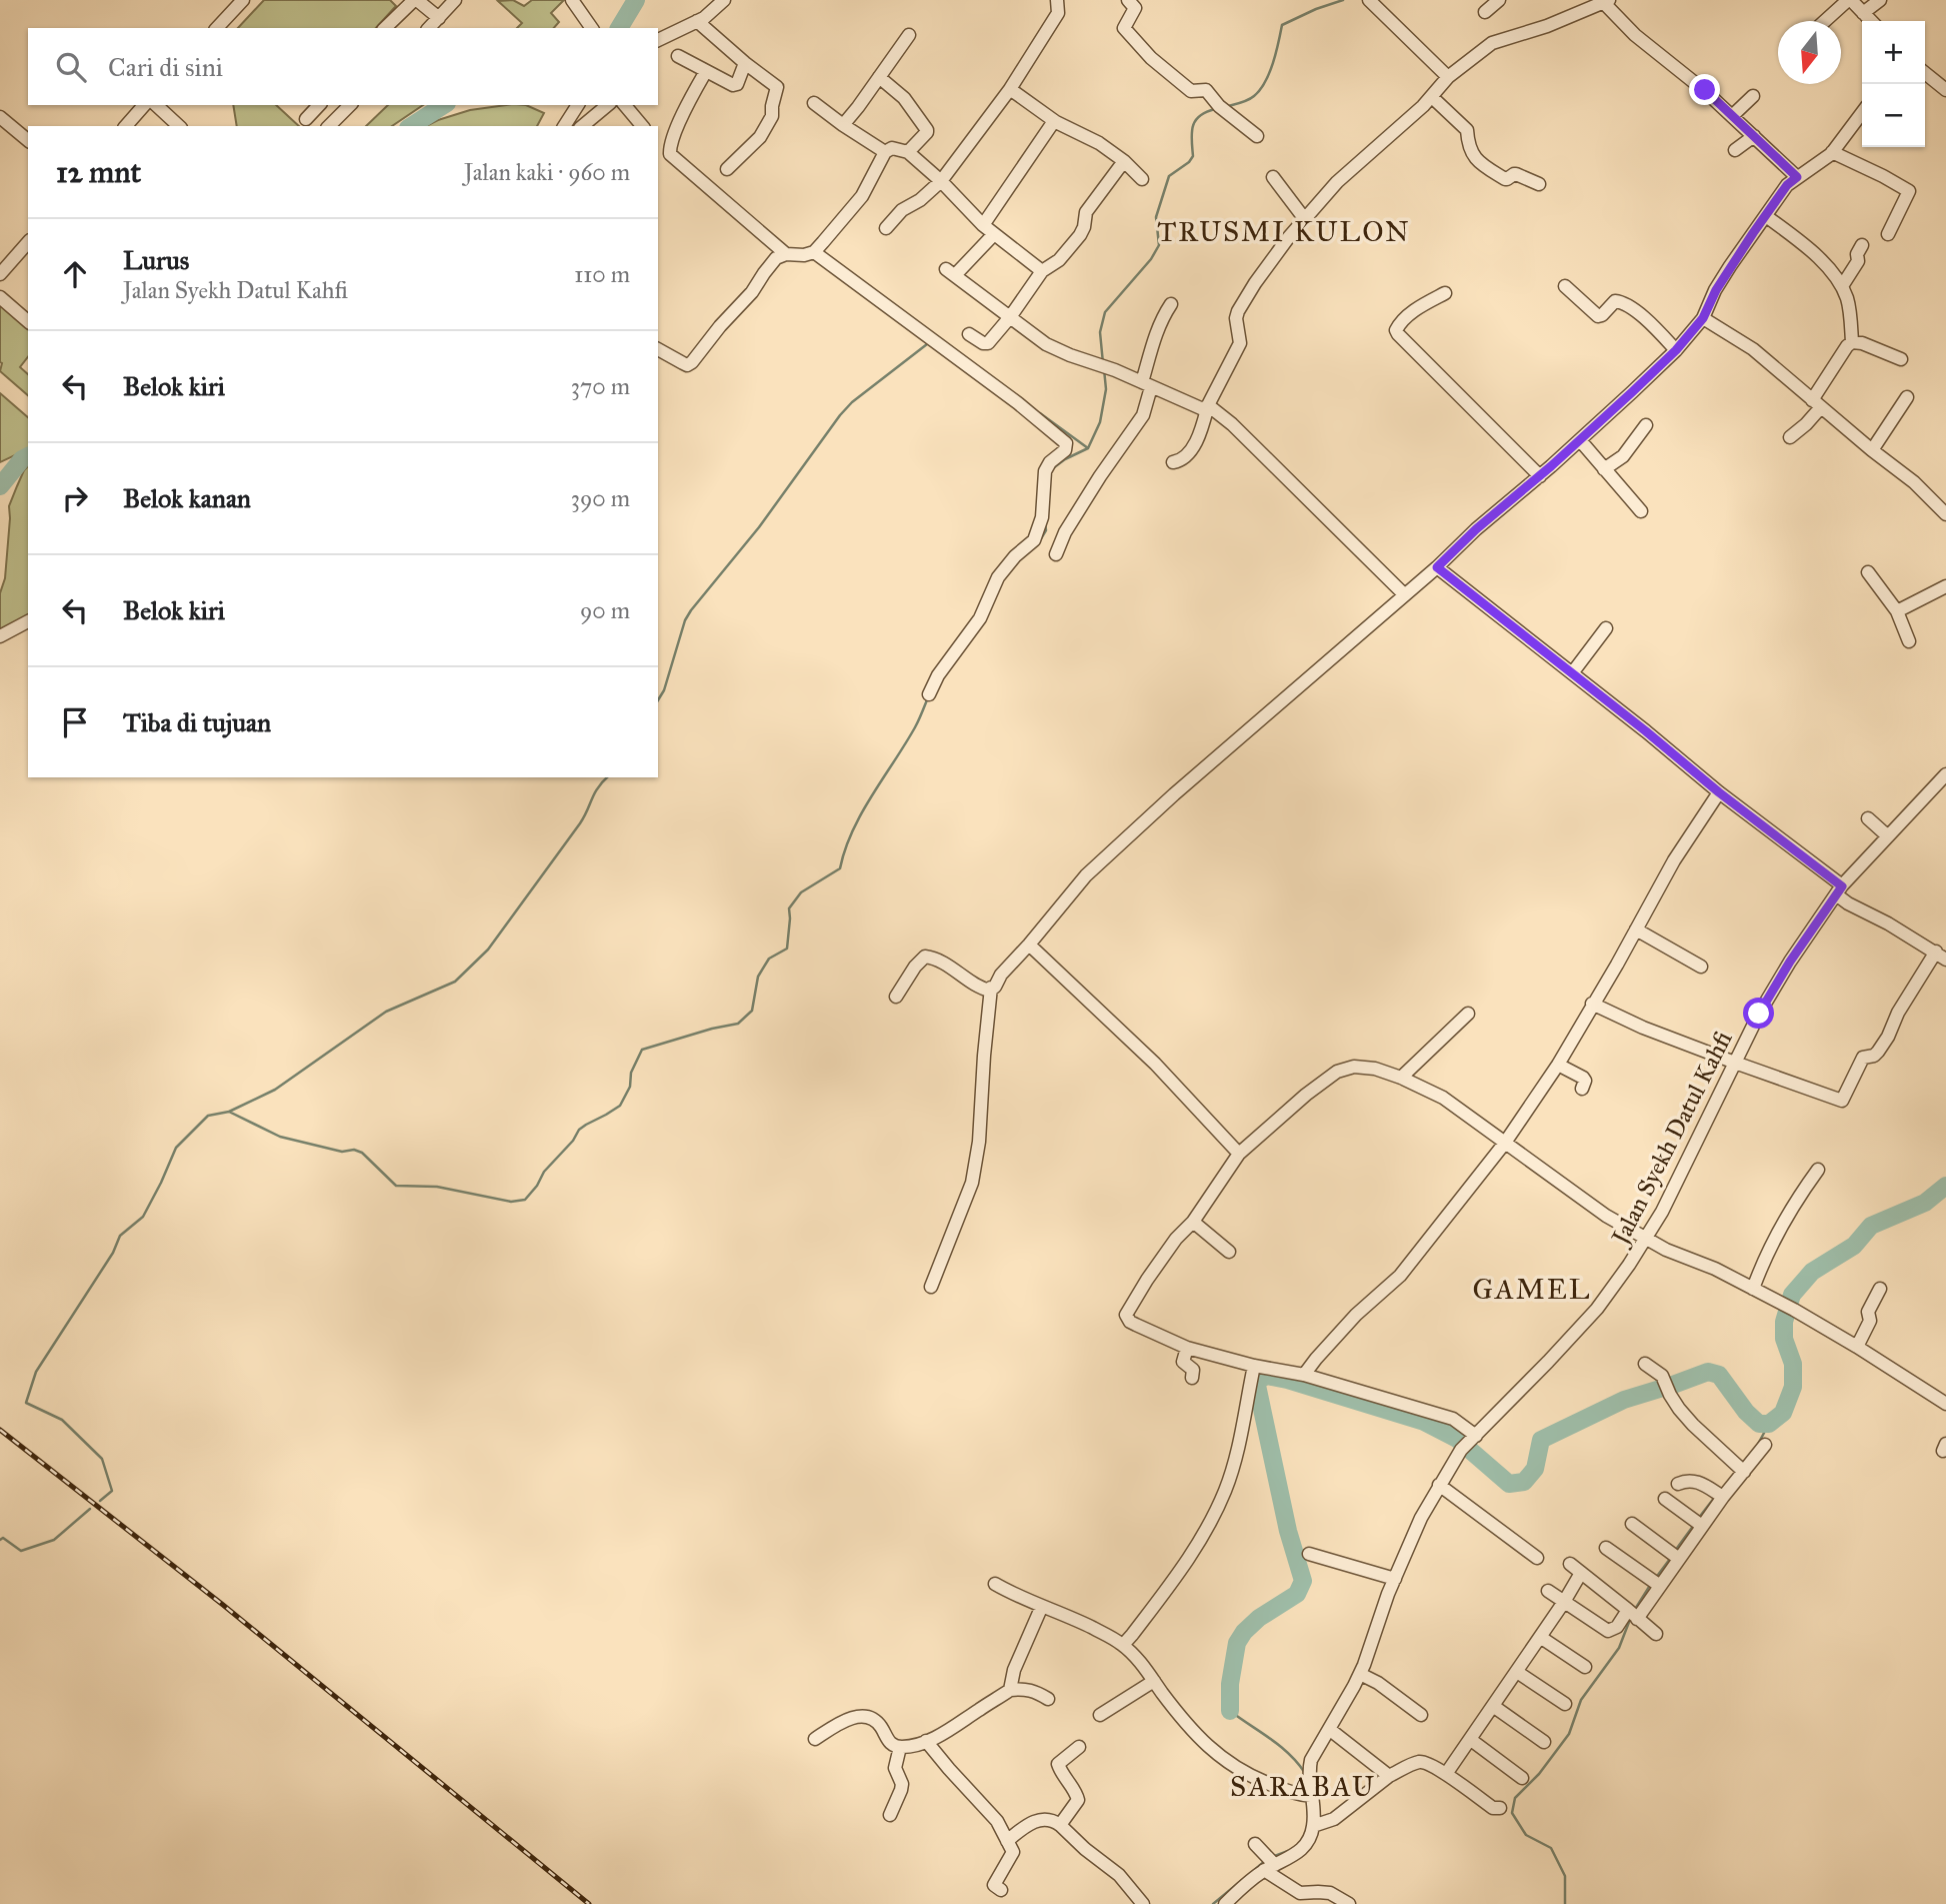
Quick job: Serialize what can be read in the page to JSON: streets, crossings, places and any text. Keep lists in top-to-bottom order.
{
  "streets": {
    "street": ["Jalan Syekh Datul Kahfi"]
  },
  "districts": ["TRUSMI KULON", "GAMEL", "SARABAU"],
  "north": "bottom",
  "page": {
    "map_buttons": ["+", "−"],
    "search": "Cari di sini",
    "heading": ["12 mnt", "Jalan kaki · 960 m"],
    "list": [
      ["Lurus", "Jalan Syekh Datul Kahfi", "110 m"],
      ["Belok kiri", "370 m"],
      ["Belok kanan", "390 m"],
      ["Belok kiri", "90 m"],
      "Tiba di tujuan"
    ]
  }
}
